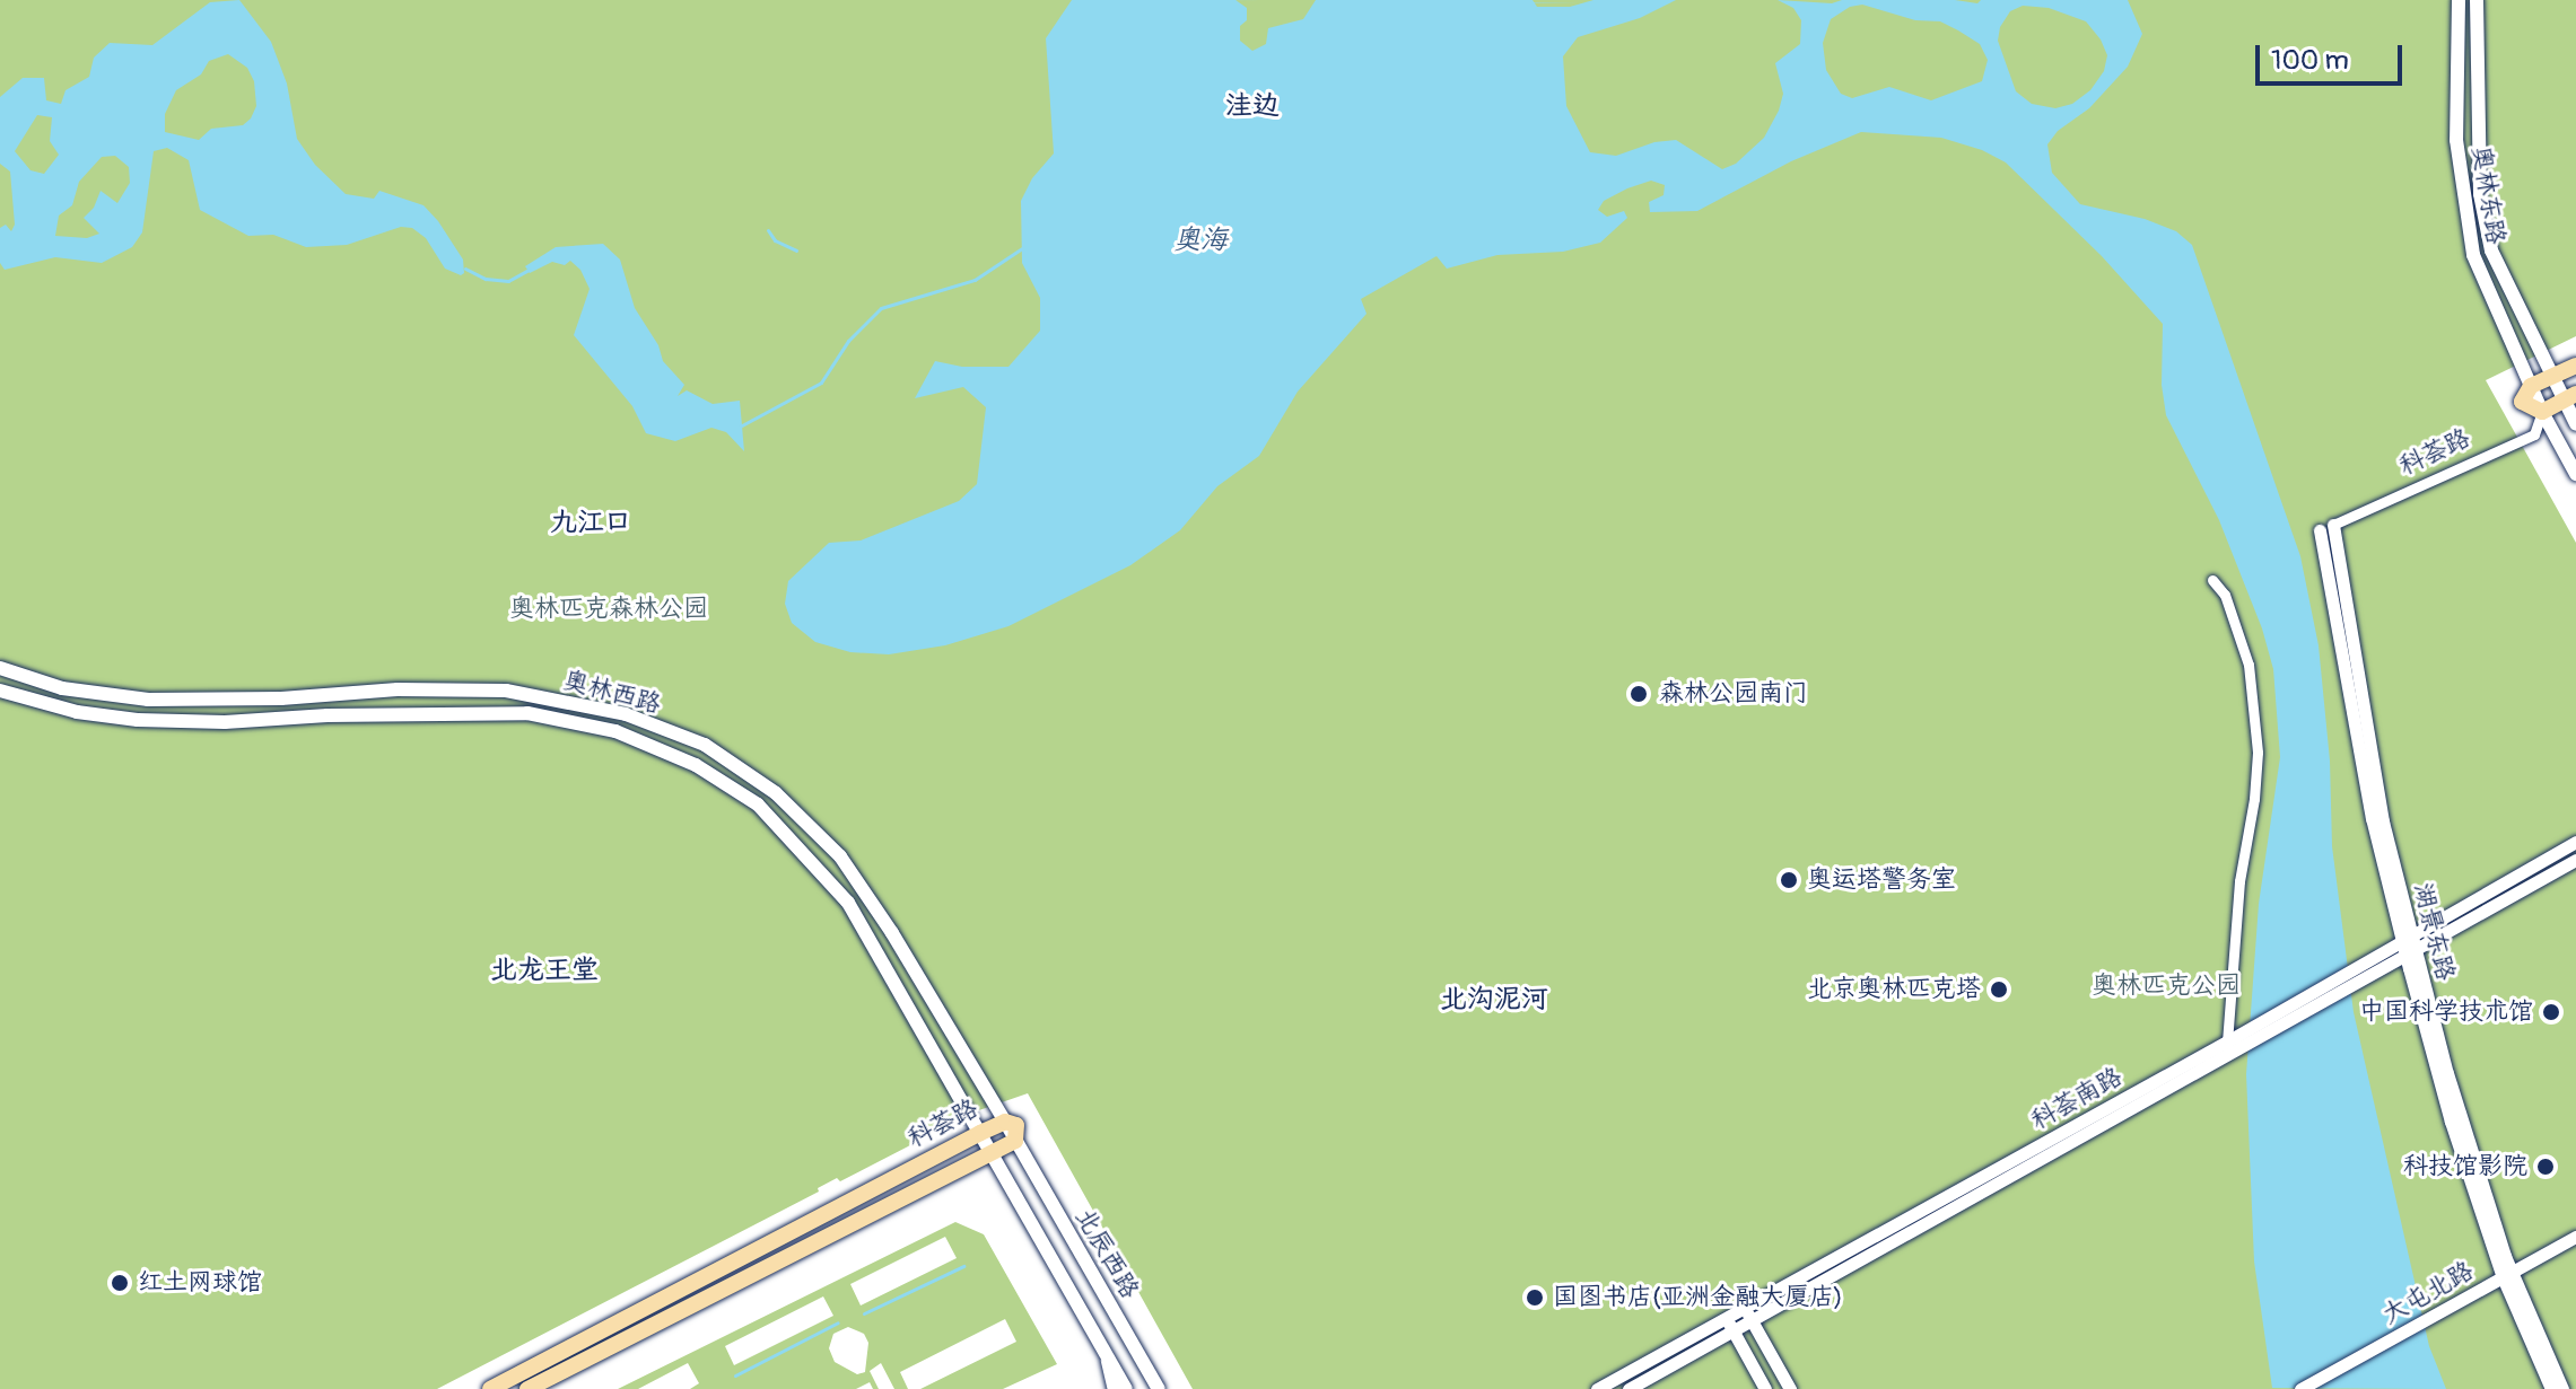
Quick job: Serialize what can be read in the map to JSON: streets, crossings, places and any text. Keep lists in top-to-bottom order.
{
  "streets": {
    "main road": [
      "奥林东路",
      "科荟路",
      "奥林西路",
      "北辰西路"
    ],
    "street": ["湖景东路", "科荟南路", "大屯北路"]
  },
  "crossings": [
    ["奥林东路", "科荟路"],
    ["科荟路", "奥林西路"],
    ["科荟路", "湖景东路"],
    ["科荟路", "北辰西路"],
    ["奥林西路", "北辰西路"],
    ["湖景东路", "科荟南路"],
    ["湖景东路", "大屯北路"]
  ],
  "districts": [
    "洼边",
    "九江口",
    "北龙王堂",
    "北沟泥河"
  ],
  "water": ["奥海"],
  "parks": ["奥林匹克森林公园", "奥林匹克公园"],
  "places": [
    "森林公园南门",
    "奥运塔警务室",
    "北京奥林匹克塔",
    "中国科学技术馆",
    "科技馆影院",
    "红土网球馆",
    "国图书店(亚洲金融大厦店)"
  ],
  "scale_bar": "100 m"
}
